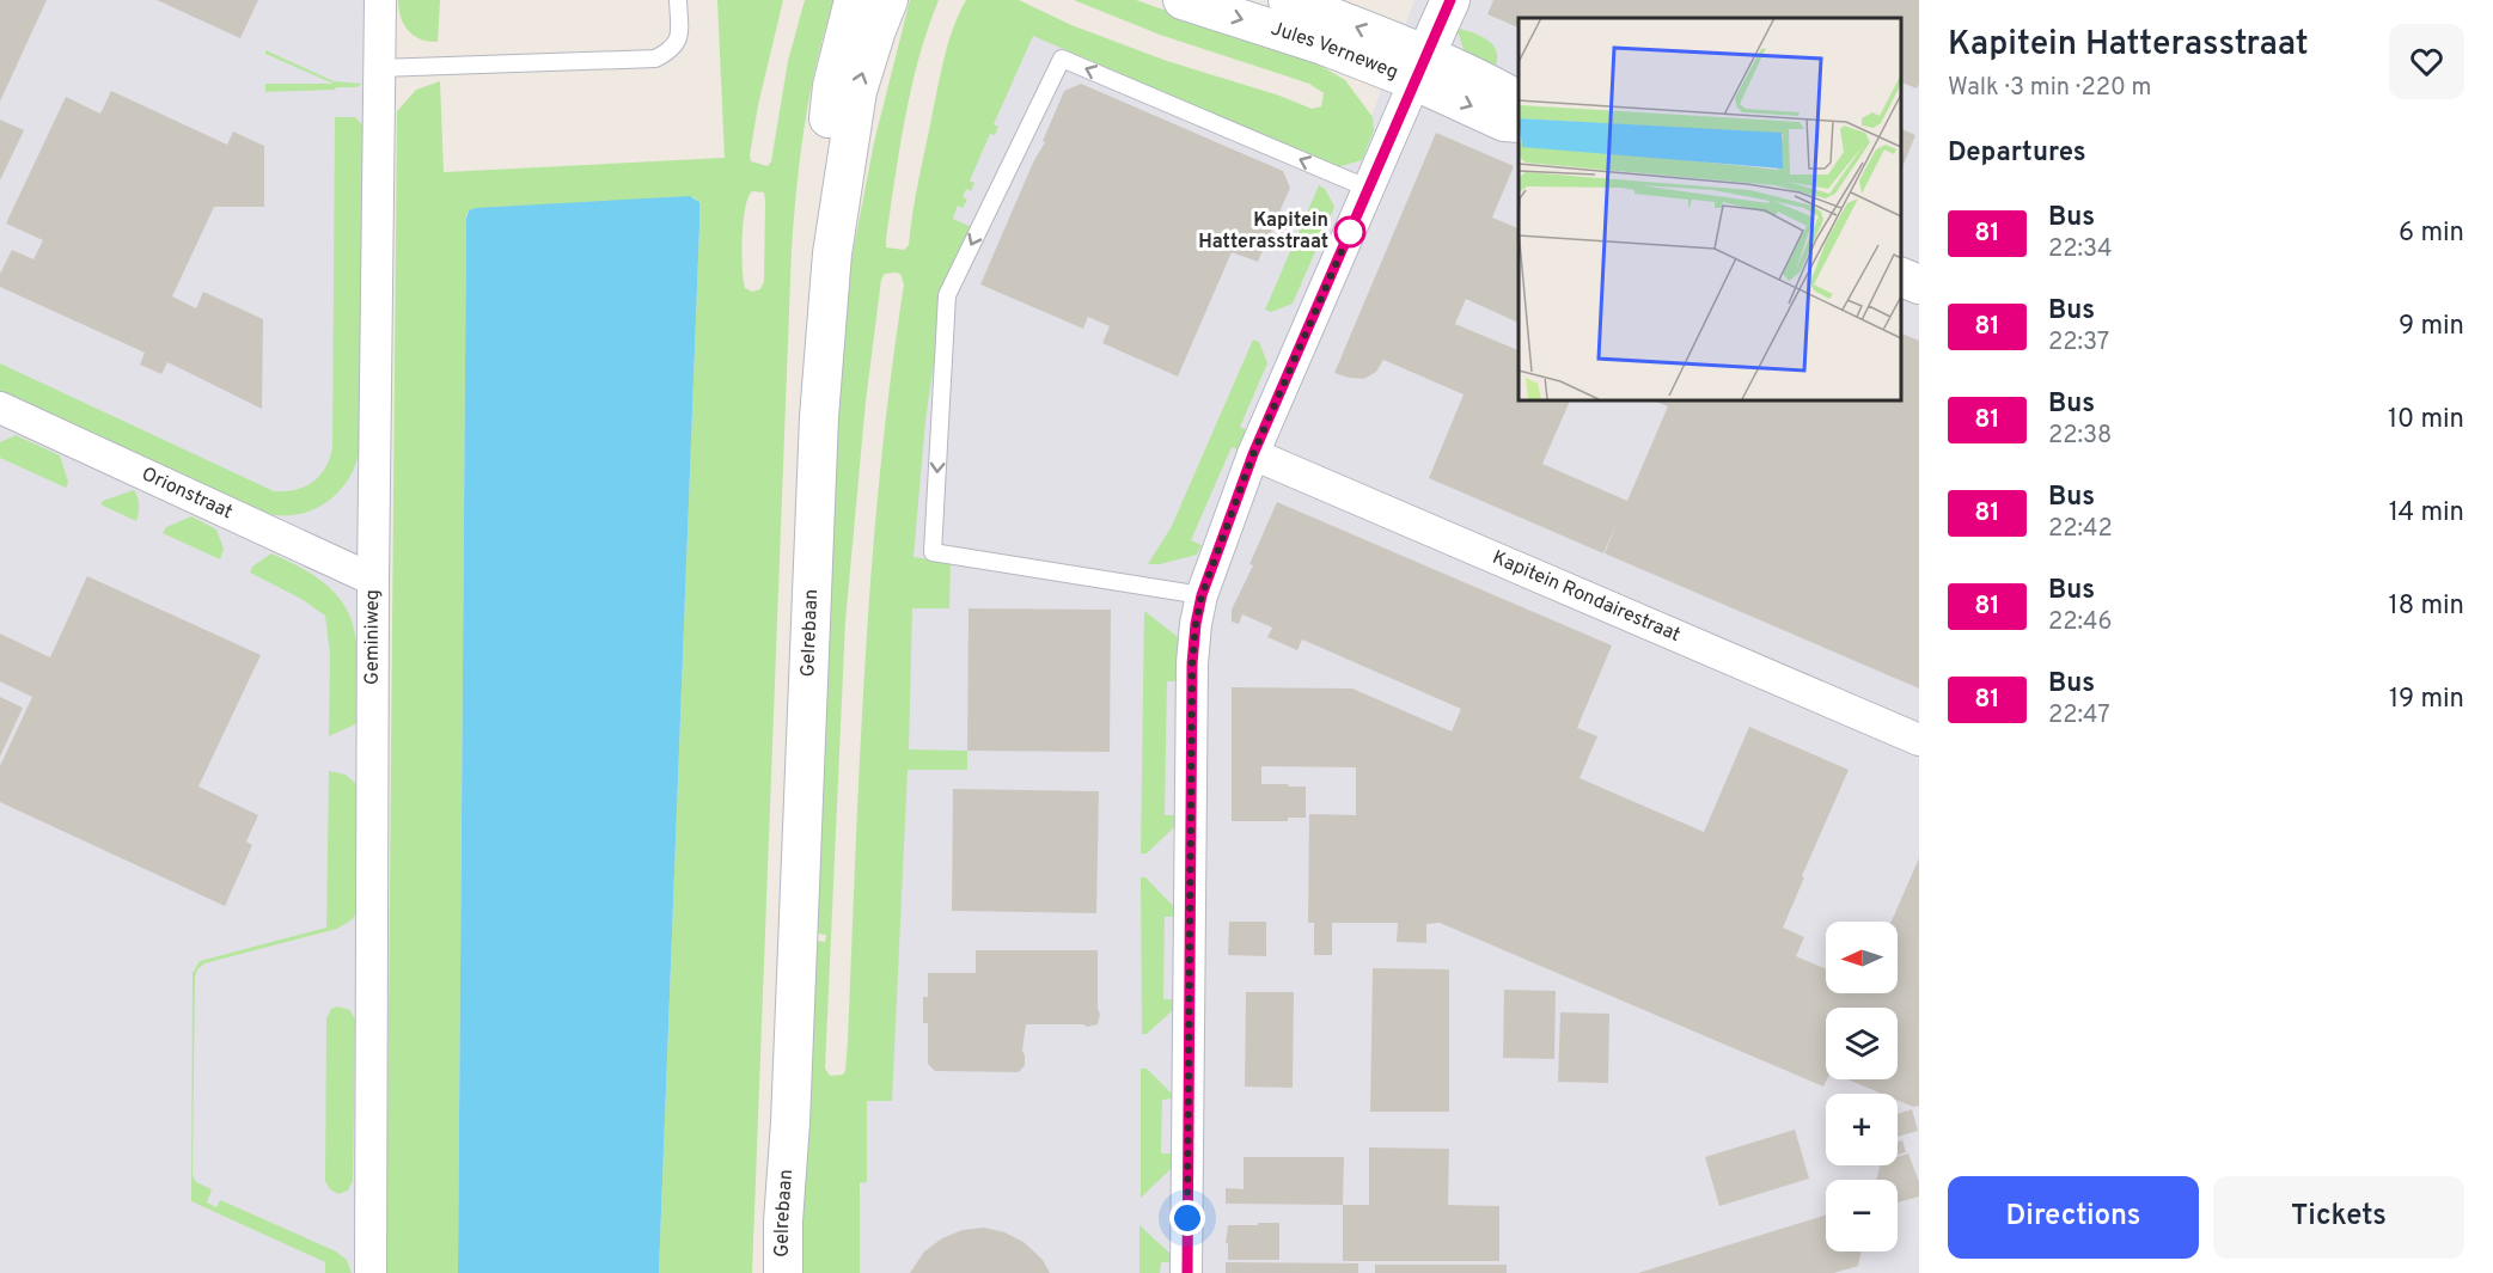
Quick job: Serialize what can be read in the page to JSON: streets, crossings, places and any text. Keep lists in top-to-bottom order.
{
  "streets": {
    "street": [
      "Jules Verneweg",
      "Orionstraat",
      "Kapitein Rondairestraat",
      "Gelrebaan",
      "Geminiweg"
    ]
  },
  "crossings": [
    ["Orionstraat", "Geminiweg"]
  ],
  "places": ["Kapitein Hatterasstraat"],
  "lines": ["bus line 81"],
  "north": "left",
  "page": {
    "heading": [
      ["Kapitein Hatterasstraat", "Walk · 3 min · 220 m"],
      "Departures"
    ],
    "list": [
      {
        "mark": "81",
        "name": "Bus",
        "note": "22:34",
        "value": "6 min"
      },
      {
        "mark": "81",
        "name": "Bus",
        "note": "22:37",
        "value": "9 min"
      },
      {
        "mark": "81",
        "name": "Bus",
        "note": "22:38",
        "value": "10 min"
      },
      {
        "mark": "81",
        "name": "Bus",
        "note": "22:42",
        "value": "14 min"
      },
      {
        "mark": "81",
        "name": "Bus",
        "note": "22:46",
        "value": "18 min"
      },
      {
        "mark": "81",
        "name": "Bus",
        "note": "22:47",
        "value": "19 min"
      }
    ],
    "map_buttons": ["+", "−"],
    "buttons": ["Directions", "Tickets"]
  }
}
